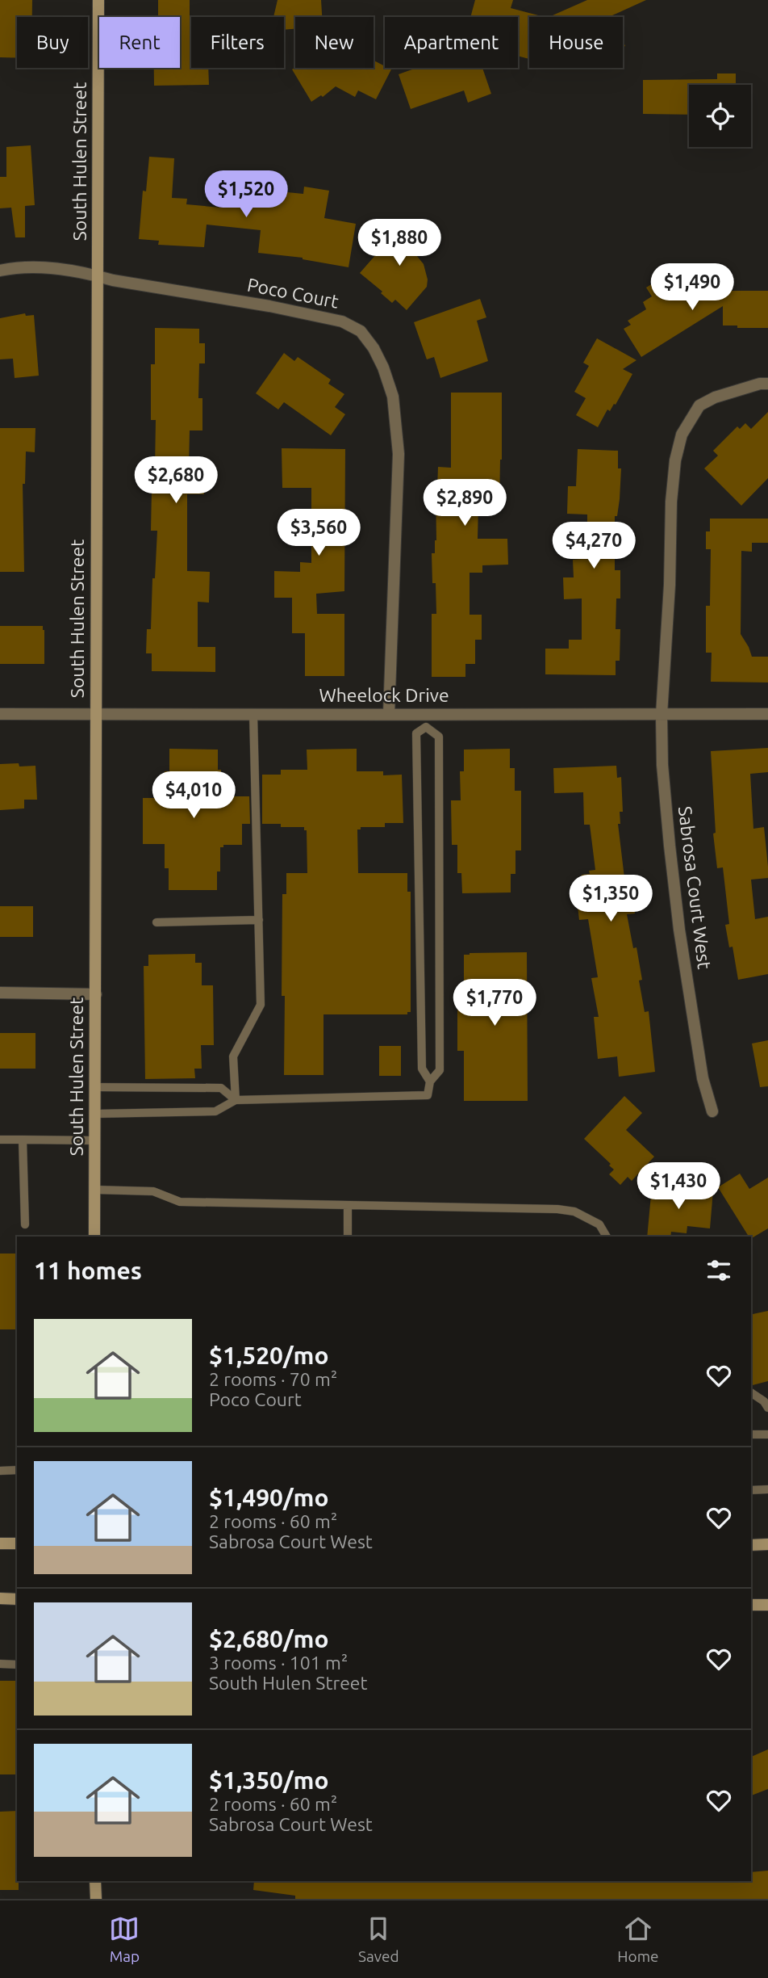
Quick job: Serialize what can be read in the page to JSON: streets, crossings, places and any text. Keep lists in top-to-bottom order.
{
  "streets": {
    "main road": ["South Hulen Street"],
    "street": ["Poco Court", "Wheelock Drive", "Sabrosa Court West"]
  },
  "crossings": [
    ["South Hulen Street", "Poco Court"],
    ["South Hulen Street", "Wheelock Drive"],
    ["Poco Court", "Wheelock Drive"],
    ["Wheelock Drive", "Sabrosa Court West"]
  ],
  "page": {
    "chip": [
      "Buy",
      "Rent",
      "Filters",
      "New",
      "Apartment",
      "House"
    ],
    "price": [
      "$1,520",
      "$1,880",
      "$1,490",
      "$2,680",
      "$2,890",
      "$3,560",
      "$4,270",
      "$4,010",
      "$1,350",
      "$1,770",
      "$1,430"
    ],
    "heading": "11 homes",
    "list": [
      {
        "name": "$1,520/mo",
        "note": "2 rooms · 70 m² · Poco Court"
      },
      {
        "name": "$1,490/mo",
        "note": "2 rooms · 60 m² · Sabrosa Court West"
      },
      {
        "name": "$2,680/mo",
        "note": "3 rooms · 101 m² · South Hulen Street"
      },
      {
        "name": "$1,350/mo",
        "note": "2 rooms · 60 m² · Sabrosa Court West"
      }
    ],
    "tabs": ["Map", "Saved", "Home"]
  }
}
